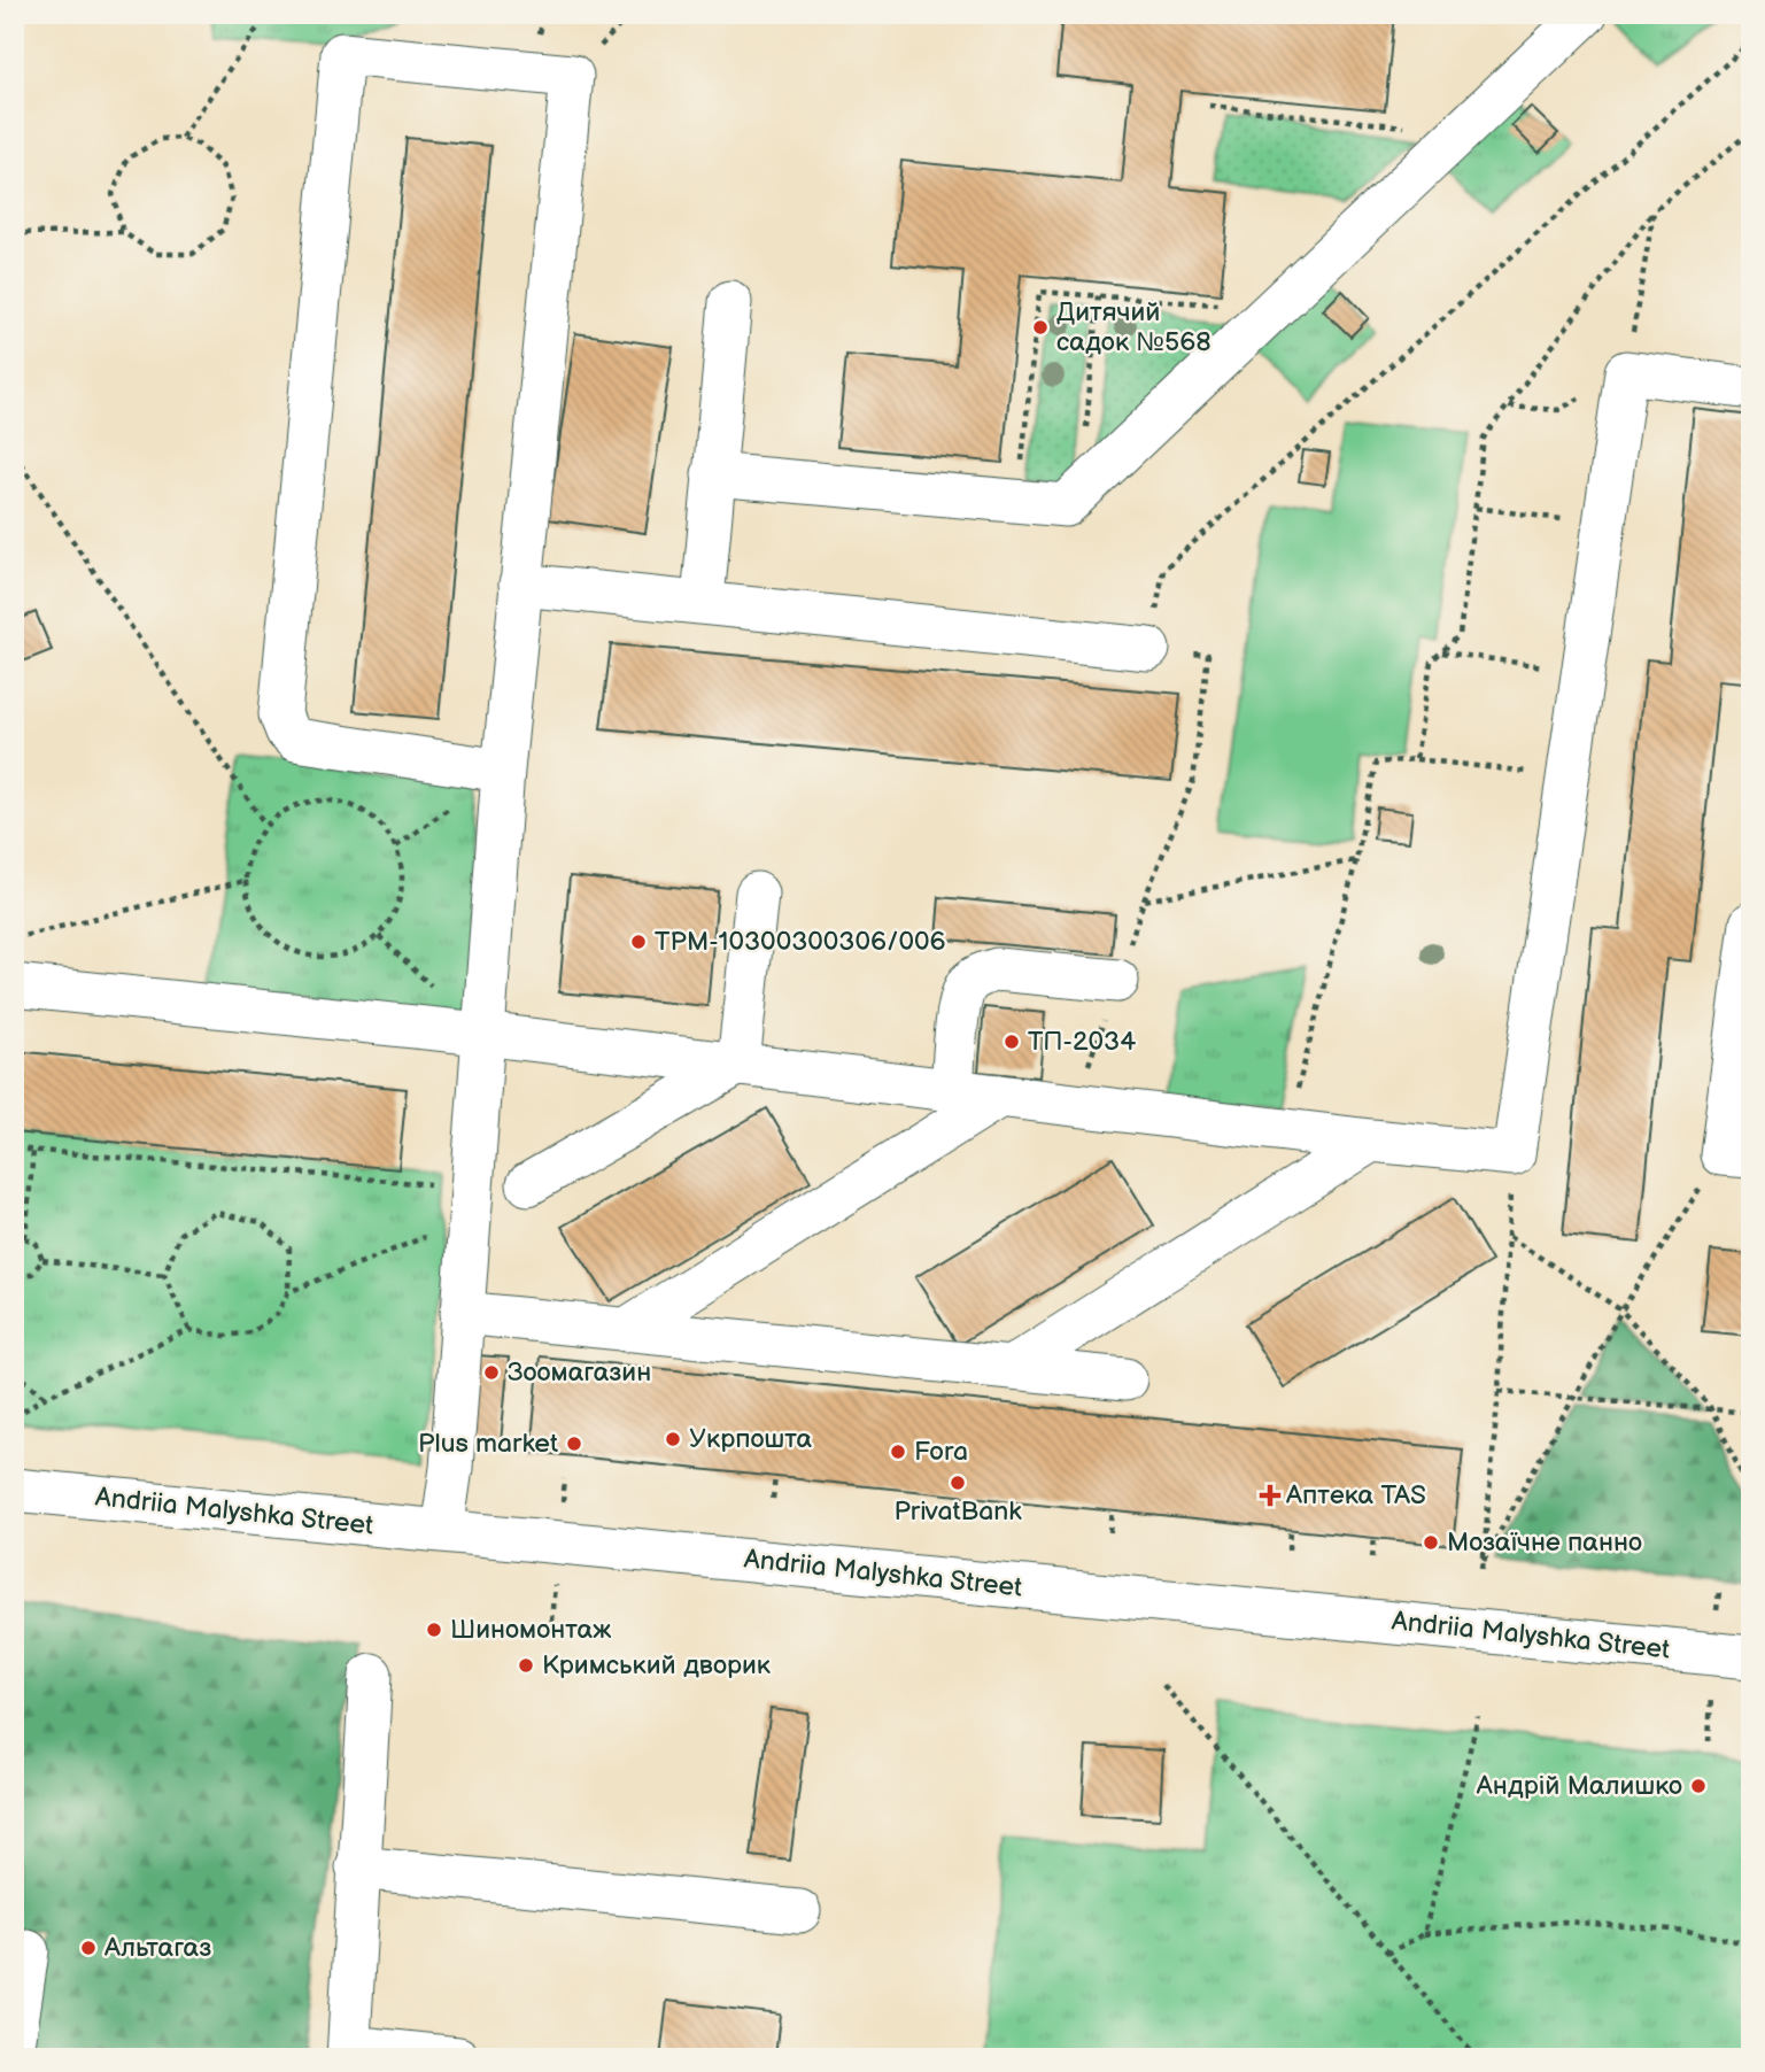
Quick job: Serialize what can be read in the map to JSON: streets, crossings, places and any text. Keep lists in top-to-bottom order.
{
  "streets": {
    "street": ["Andriia Malyshka Street"]
  },
  "places": {
    "other": [
      "Дитячий садок №568",
      "ТРМ-10300300306/006",
      "ТП-2034",
      "Зоомагазин",
      "Укрпошта",
      "Plus market",
      "Fora",
      "PrivatBank",
      "Мозаїчне панно",
      "Шиномонтаж",
      "Кримський дворик",
      "Андрій Малишко",
      "Альтагаз"
    ],
    "health": ["Аптека TAS"]
  }
}
